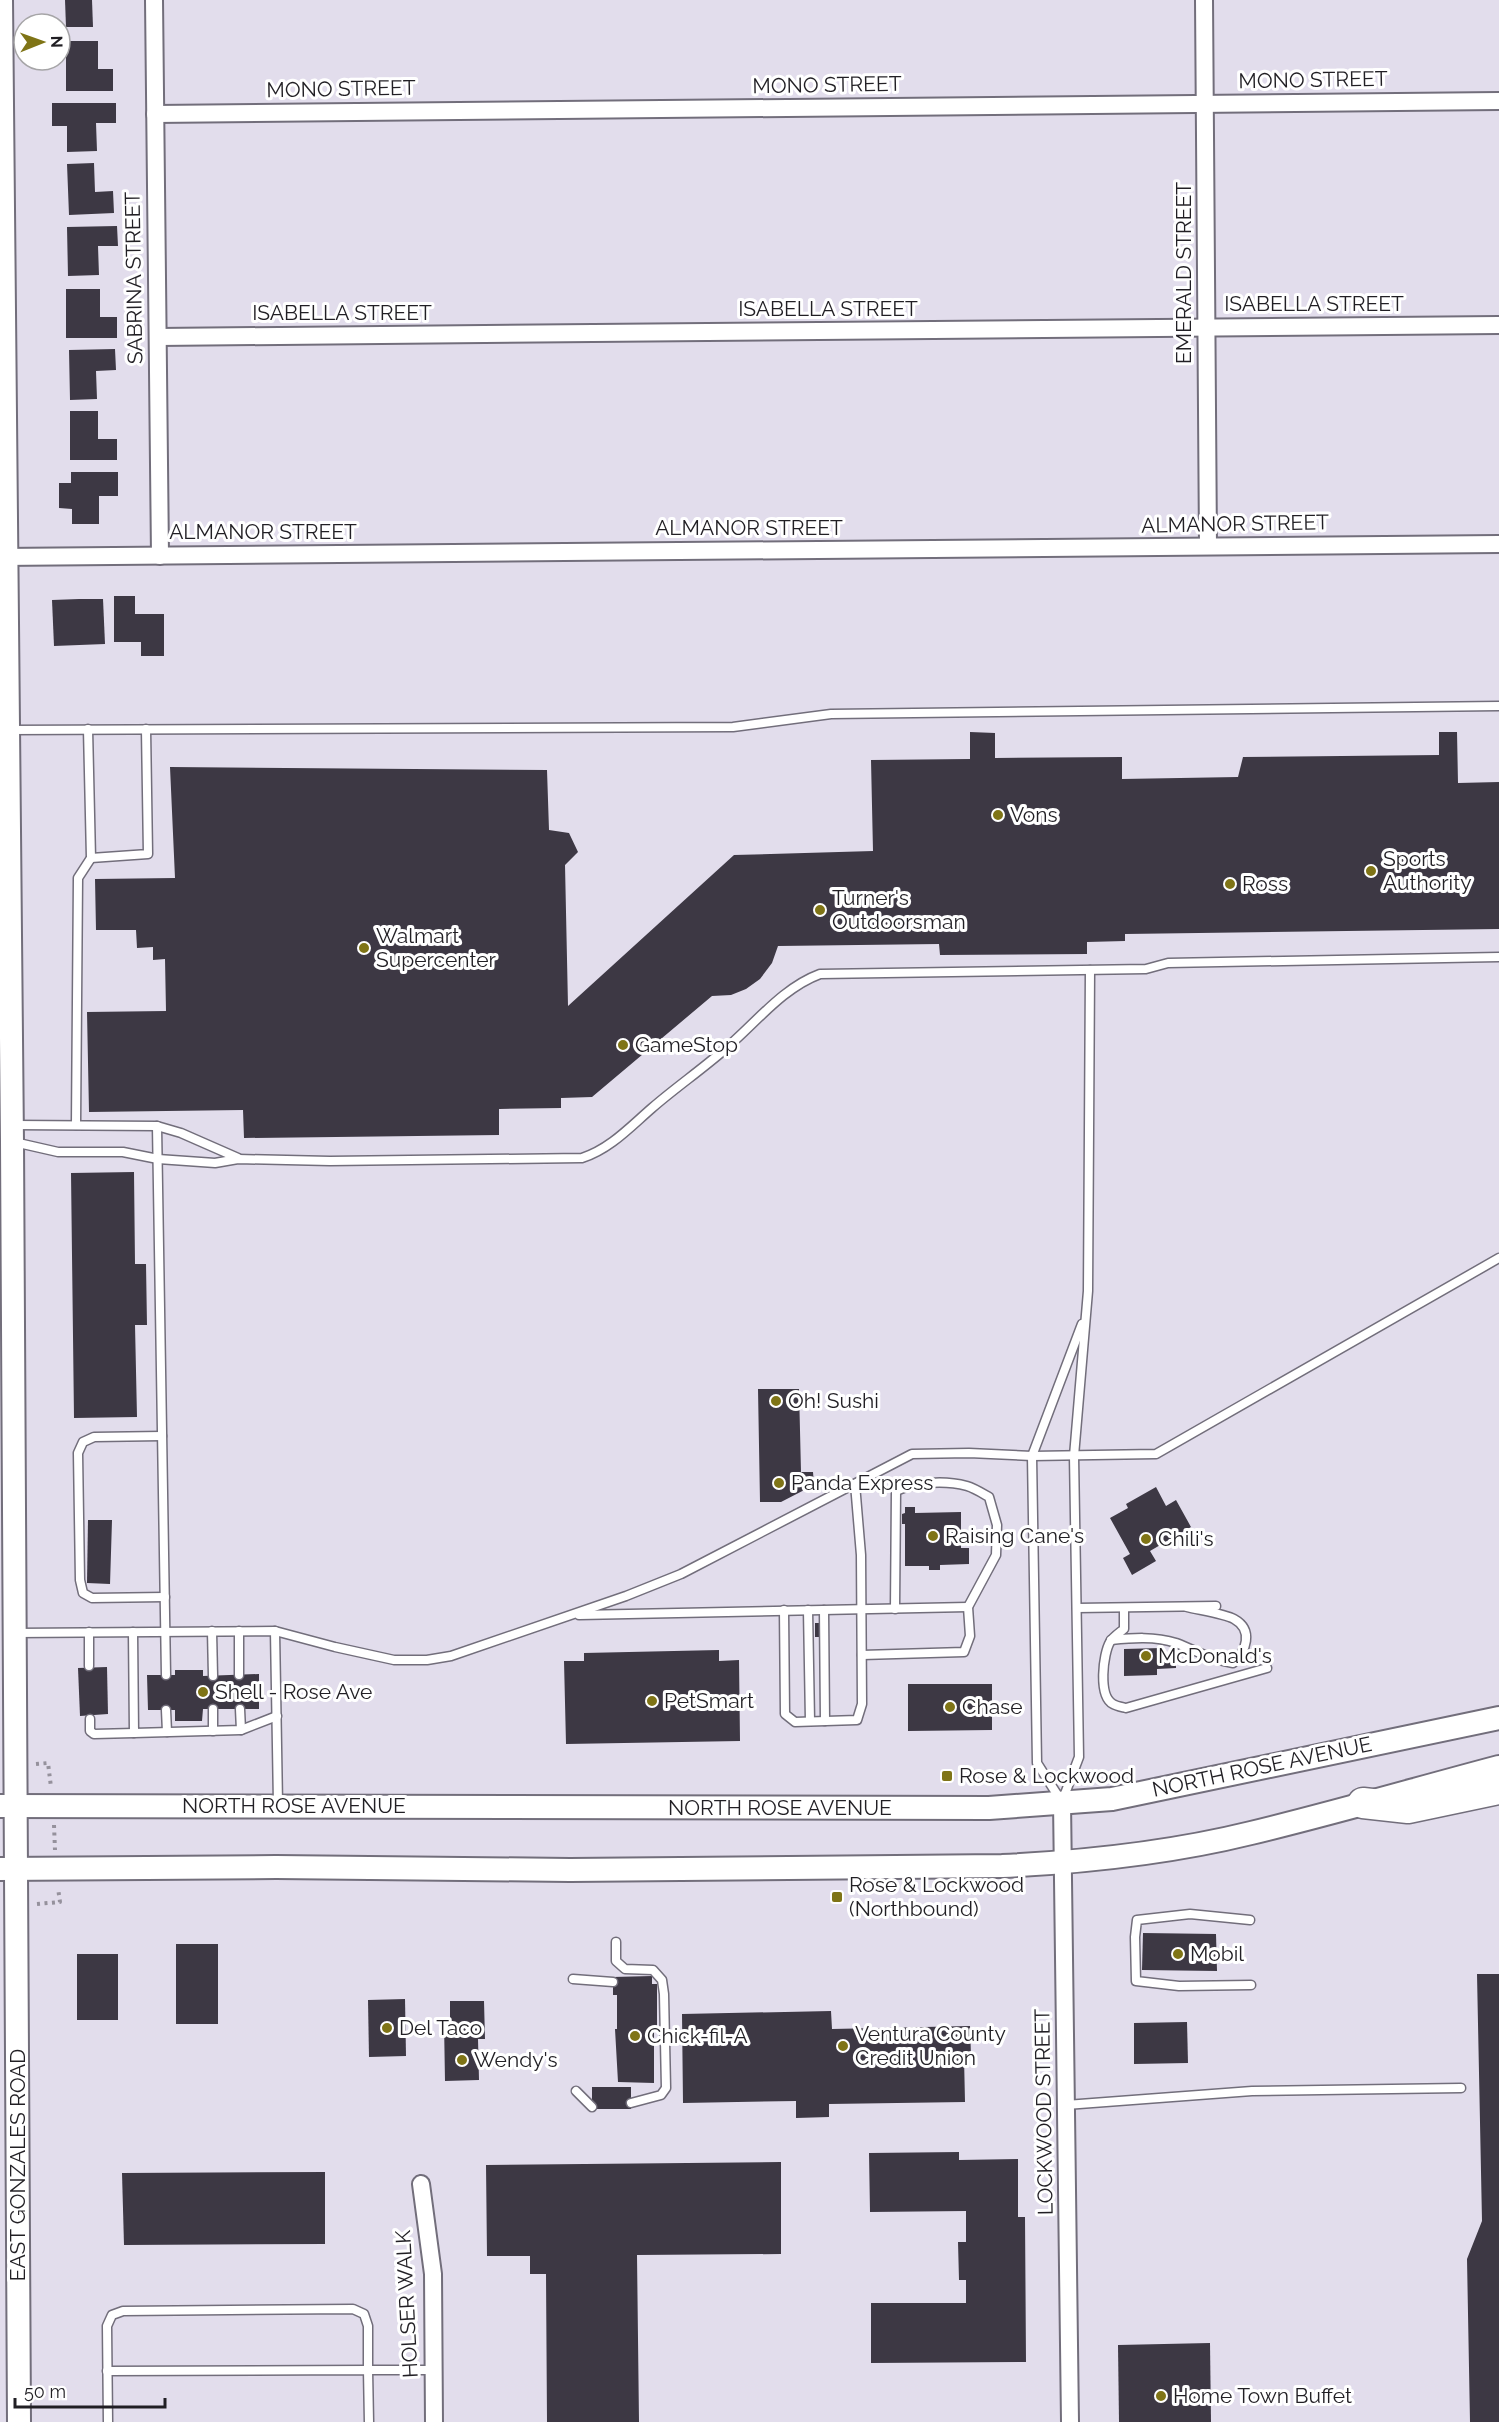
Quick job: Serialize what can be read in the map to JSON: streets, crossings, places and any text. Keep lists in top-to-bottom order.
{
  "streets": {
    "main road": ["NORTH ROSE AVENUE", "EAST GONZALES ROAD"],
    "street": [
      "MONO STREET",
      "EMERALD STREET",
      "SABRINA STREET",
      "ISABELLA STREET",
      "ALMANOR STREET",
      "LOCKWOOD STREET",
      "HOLSER WALK"
    ]
  },
  "crossings": [
    ["MONO STREET", "EMERALD STREET"],
    ["MONO STREET", "SABRINA STREET"],
    ["EMERALD STREET", "ISABELLA STREET"],
    ["EMERALD STREET", "ALMANOR STREET"],
    ["SABRINA STREET", "ISABELLA STREET"],
    ["SABRINA STREET", "ALMANOR STREET"],
    ["ALMANOR STREET", "EAST GONZALES ROAD"],
    ["NORTH ROSE AVENUE", "LOCKWOOD STREET"],
    ["NORTH ROSE AVENUE", "EAST GONZALES ROAD"]
  ],
  "places": {
    "other": [
      "Vons",
      "Sports Authority",
      "Ross",
      "Turner's Outdoorsman",
      "Walmart Supercenter",
      "GameStop",
      "Oh! Sushi",
      "Panda Express",
      "Raising Cane's",
      "Chili's",
      "McDonald's",
      "Shell - Rose Ave",
      "PetSmart",
      "Chase",
      "Mobil",
      "Del Taco",
      "Chick-fil-A",
      "Ventura County Credit Union",
      "Wendy's",
      "Home Town Buffet"
    ],
    "transit": ["Rose & Lockwood", "Rose & Lockwood (Northbound)"]
  },
  "scale_bar": "50 m",
  "north": "right"
}
